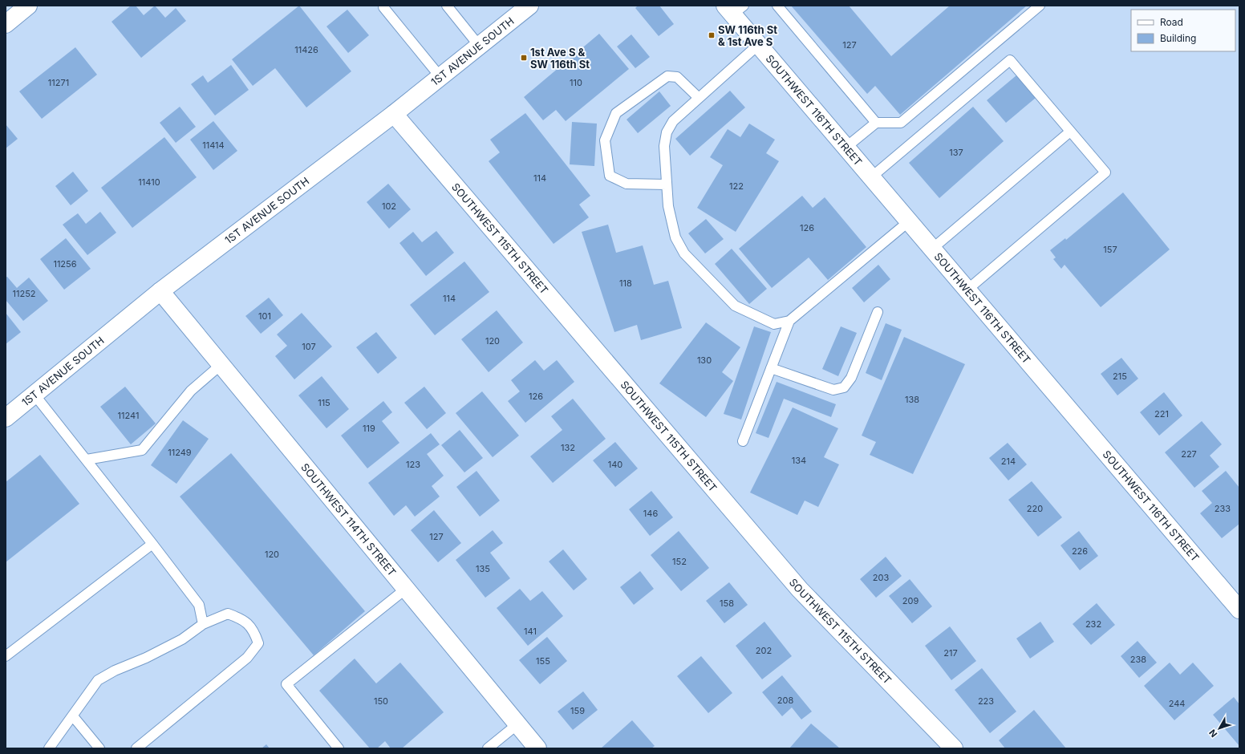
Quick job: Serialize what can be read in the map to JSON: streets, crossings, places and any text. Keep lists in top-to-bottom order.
{
  "streets": {
    "street": [
      "1ST AVENUE SOUTH",
      "SOUTHWEST 116TH STREET",
      "SOUTHWEST 115TH STREET",
      "SOUTHWEST 114TH STREET"
    ]
  },
  "crossings": [
    ["1ST AVENUE SOUTH", "SOUTHWEST 115TH STREET"],
    ["1ST AVENUE SOUTH", "SOUTHWEST 114TH STREET"]
  ],
  "places": {
    "transit": ["SW 116th St & 1st Ave S", "1st Ave S & SW 116th St"]
  },
  "house_numbers": [
    "127",
    "11426",
    "11271",
    "110",
    "11414",
    "137",
    "114",
    "11410",
    "122",
    "102",
    "126",
    "157",
    "11256",
    "118",
    "11252",
    "114",
    "101",
    "120",
    "107",
    "130",
    "215",
    "126",
    "138",
    "115",
    "221",
    "11241",
    "119",
    "132",
    "11249",
    "227",
    "134",
    "214",
    "123",
    "140",
    "220",
    "233",
    "146",
    "127",
    "226",
    "120",
    "152",
    "135",
    "203",
    "209",
    "158",
    "232",
    "141",
    "202",
    "217",
    "238",
    "155",
    "208",
    "150",
    "223",
    "244",
    "159"
  ],
  "legend": ["Road", "Building"],
  "north": "bottom left"
}
